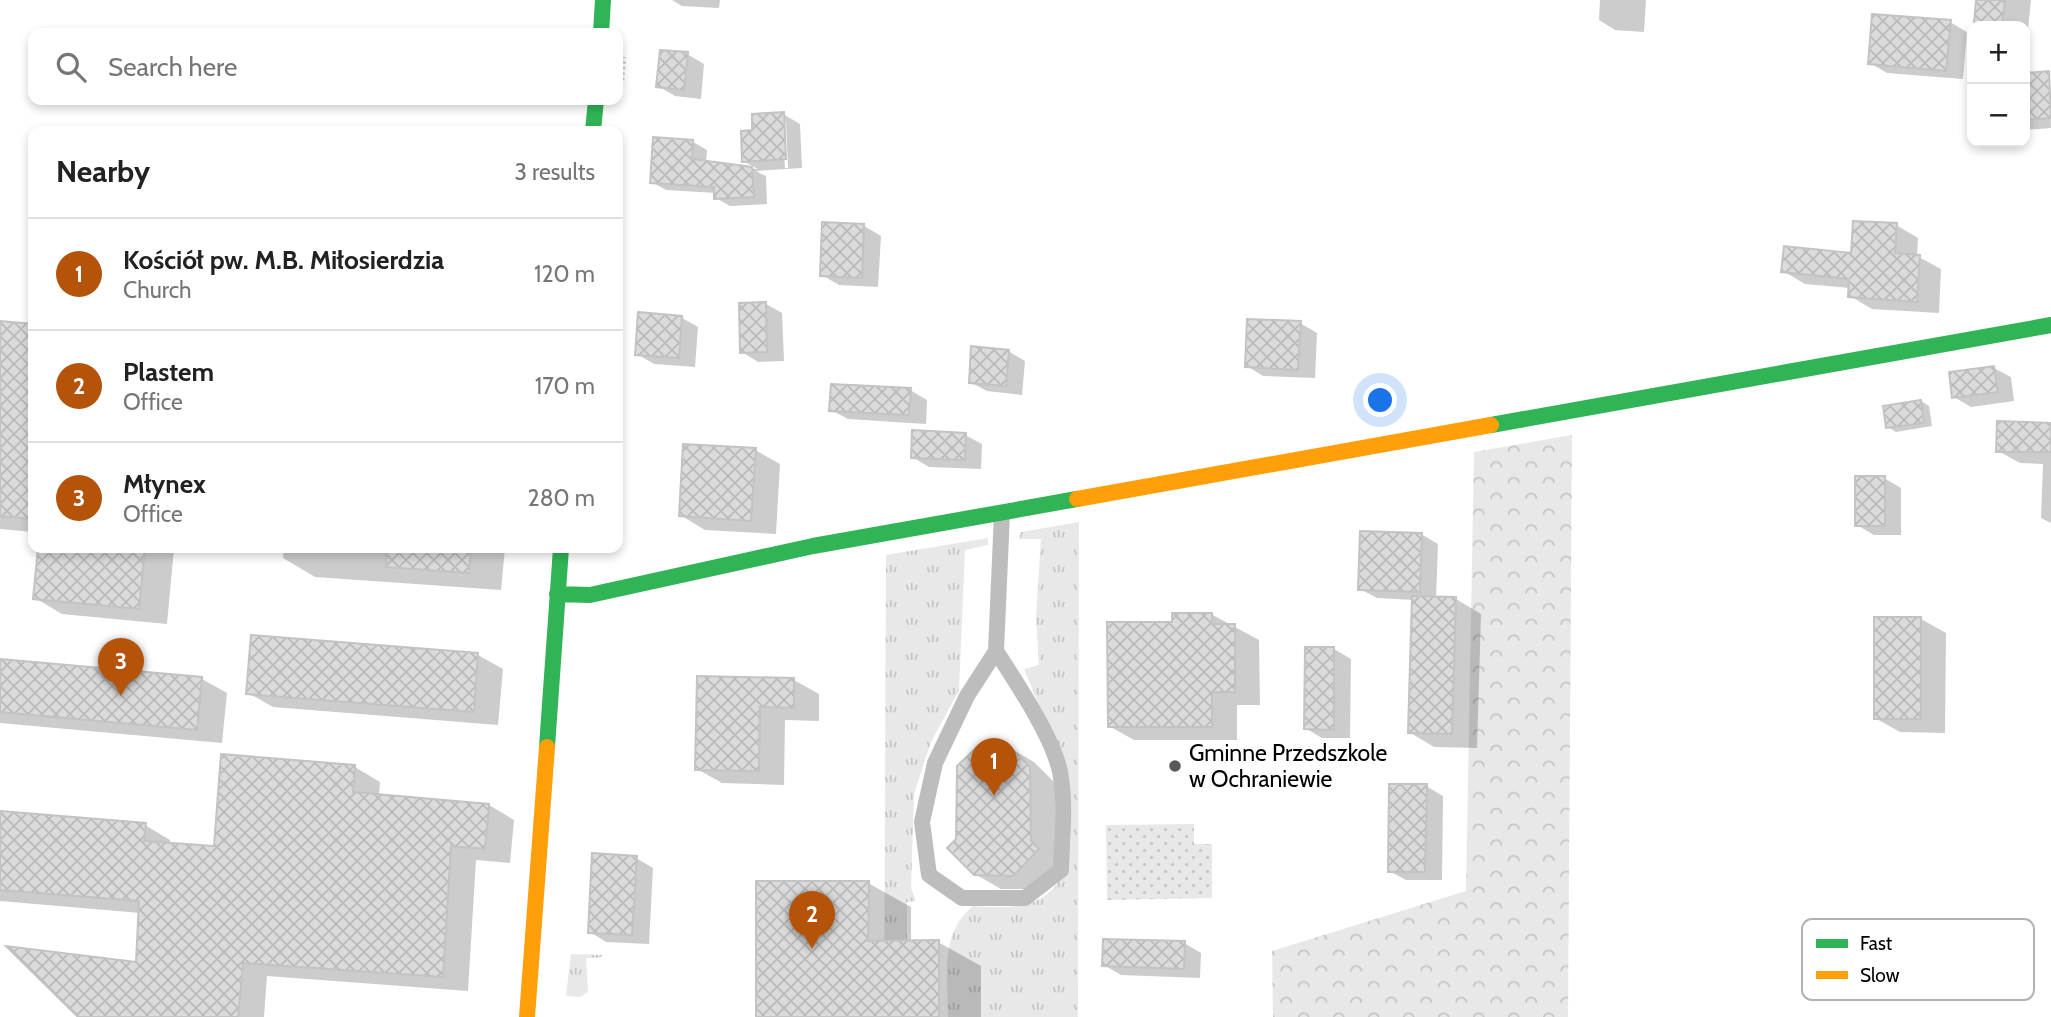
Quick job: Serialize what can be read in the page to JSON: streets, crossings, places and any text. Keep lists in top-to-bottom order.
{
  "places": ["Gminne Przedszkole w Ochraniewie"],
  "legend": ["Fast", "Slow"],
  "page": {
    "map_buttons": ["+", "−"],
    "search": "Search here",
    "heading": ["Nearby", "3 results"],
    "list": [
      {
        "mark": "1",
        "name": "Kościół pw. M.B. Miłosierdzia",
        "note": "Church",
        "value": "120 m"
      },
      {
        "mark": "2",
        "name": "Plastem",
        "note": "Office",
        "value": "170 m"
      },
      {
        "mark": "3",
        "name": "Młynex",
        "note": "Office",
        "value": "280 m"
      }
    ],
    "pins": ["3", "1", "2"]
  }
}
